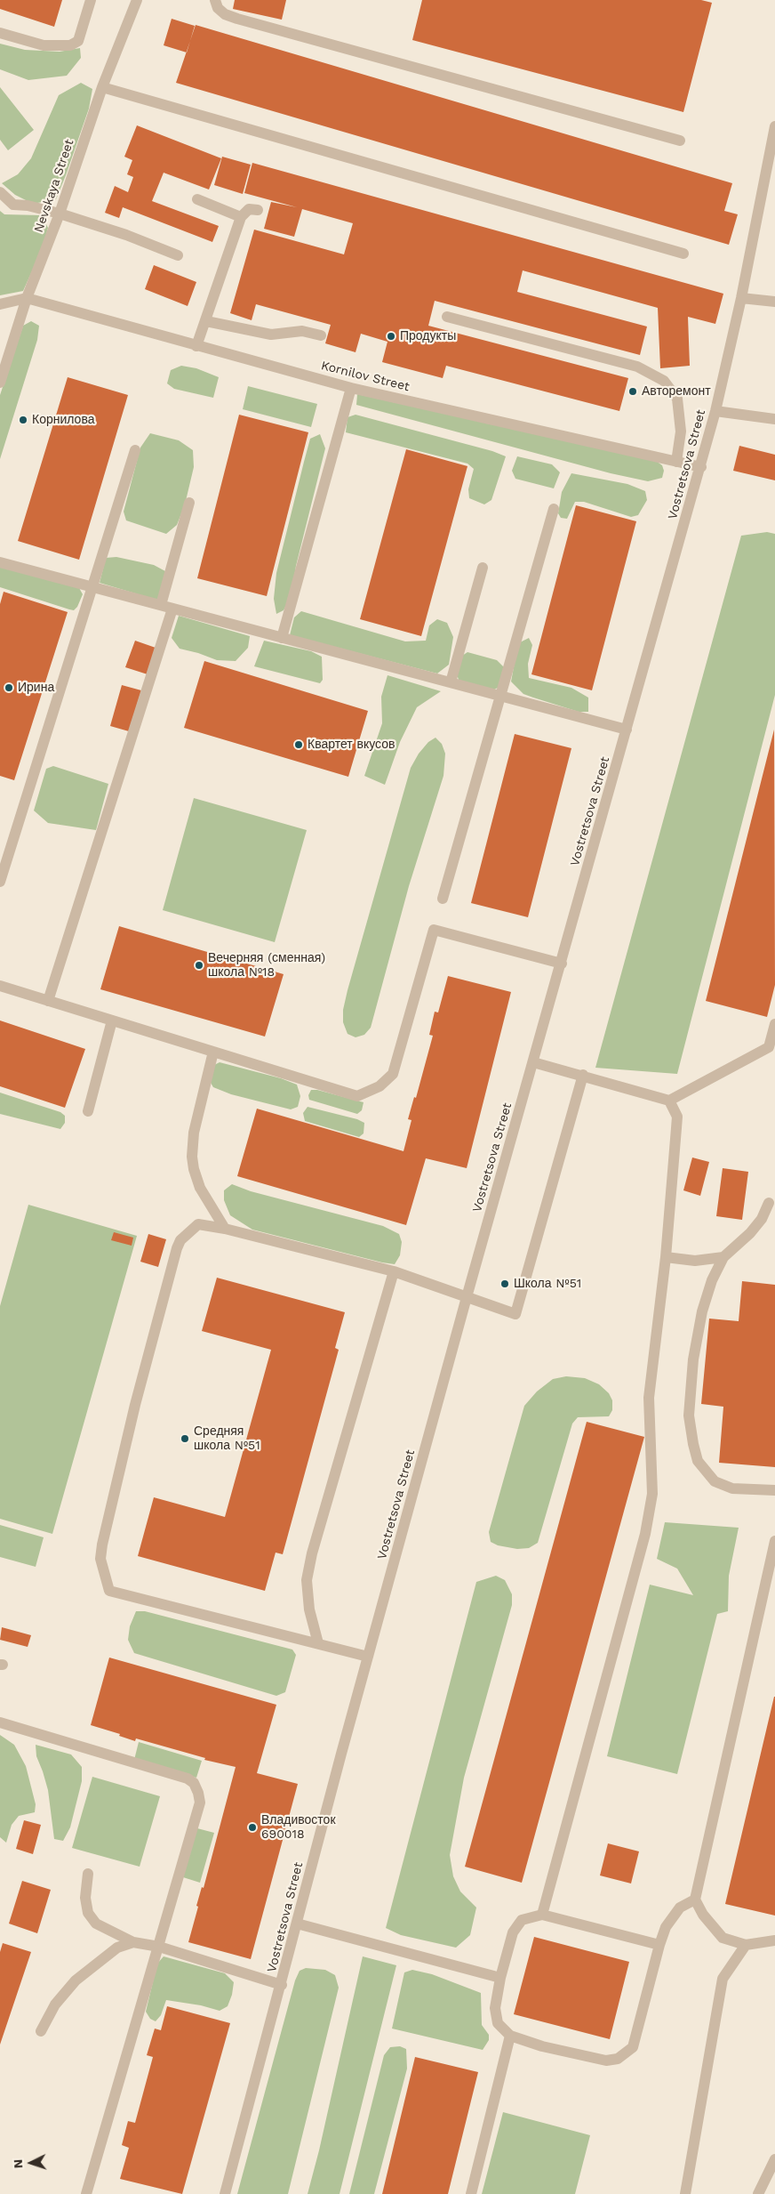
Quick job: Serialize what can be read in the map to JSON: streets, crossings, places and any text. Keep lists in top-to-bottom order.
{
  "streets": {
    "street": ["Nevskaya Street", "Kornilov Street", "Vostretsova Street"]
  },
  "crossings": [
    ["Nevskaya Street", "Kornilov Street"],
    ["Kornilov Street", "Vostretsova Street"]
  ],
  "places": [
    "Продукты",
    "Авторемонт",
    "Корнилова",
    "Ирина",
    "Квартет вкусов",
    "Вечерняя (сменная) школа №18",
    "Школа №51",
    "Средняя школа №51",
    "Владивосток 690018"
  ],
  "north": "left"
}
